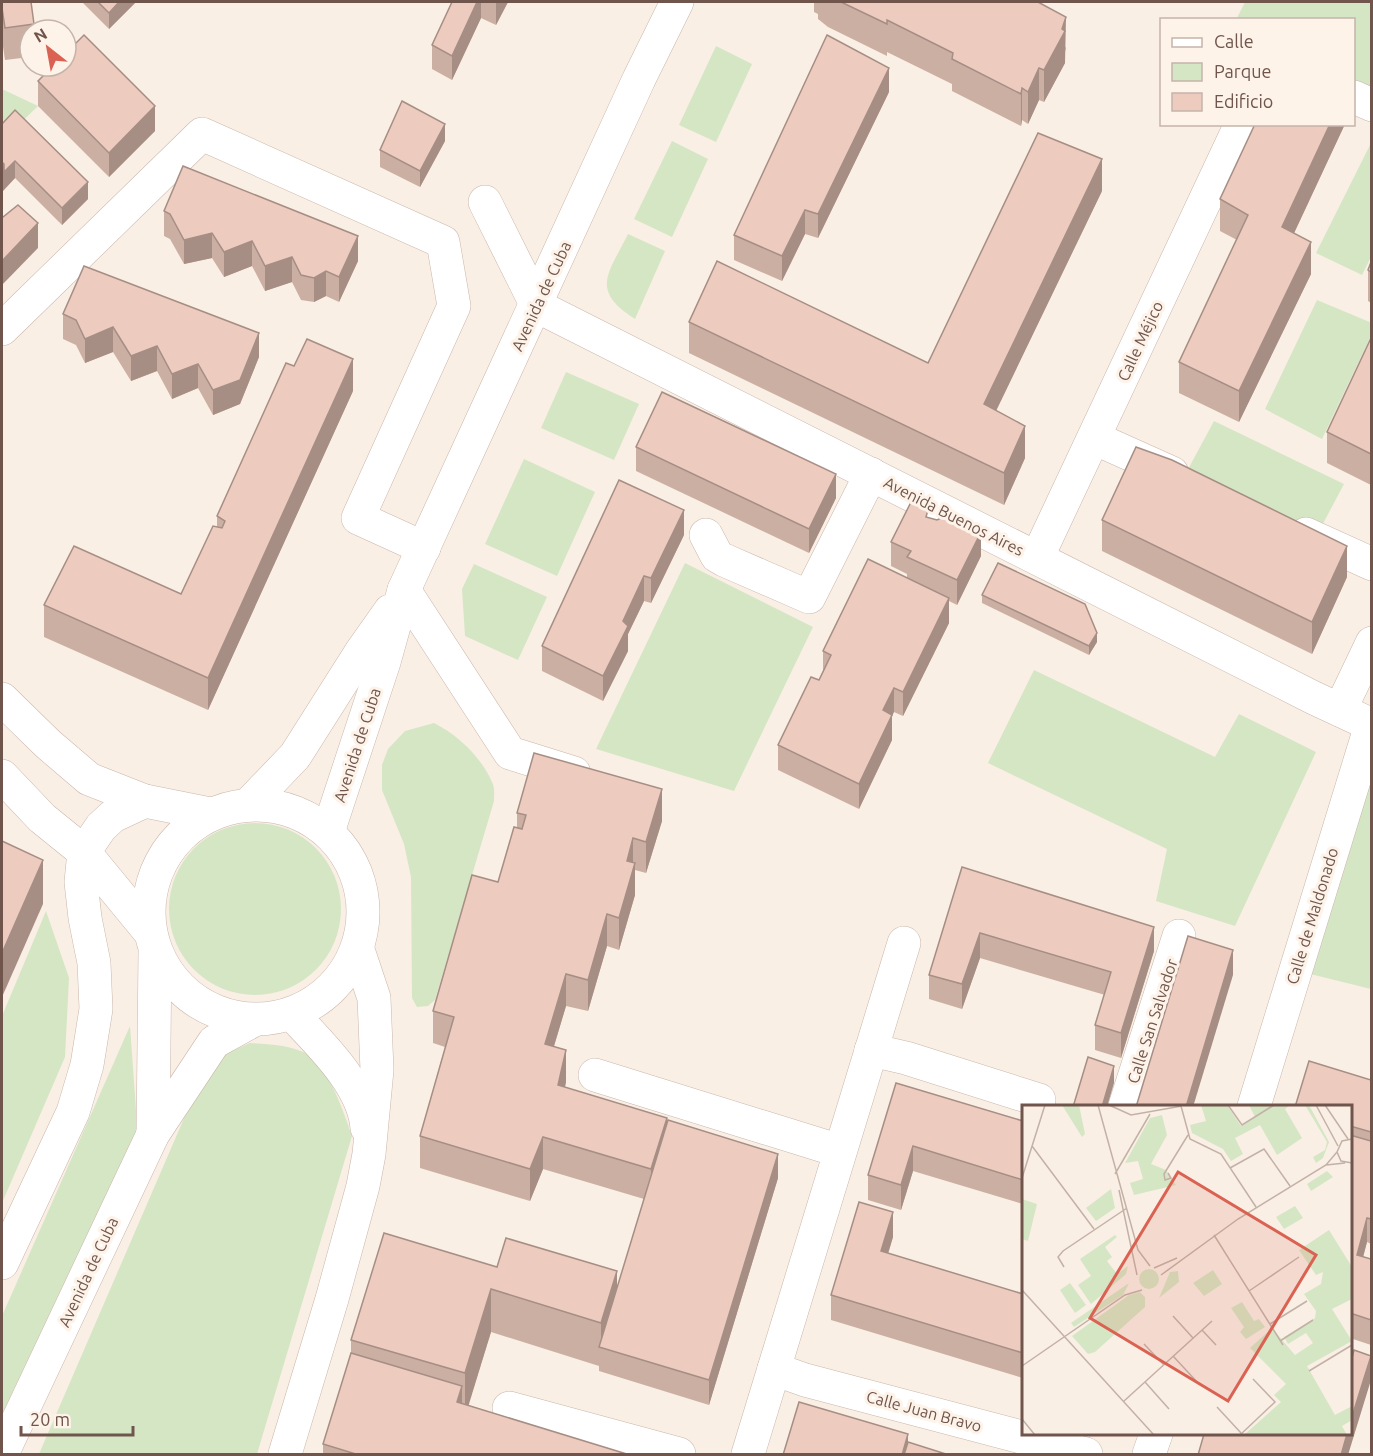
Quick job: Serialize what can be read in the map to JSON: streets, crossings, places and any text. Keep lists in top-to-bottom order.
{
  "streets": {
    "street": [
      "Avenida de Cuba",
      "Calle Méjico",
      "Avenida Buenos Aires",
      "Calle de Maldonado",
      "Calle San Salvador",
      "Calle Juan Bravo"
    ]
  },
  "crossings": [
    ["Avenida de Cuba", "Avenida Buenos Aires"],
    ["Calle Méjico", "Avenida Buenos Aires"],
    ["Avenida Buenos Aires", "Calle de Maldonado"]
  ],
  "legend": ["Calle", "Parque", "Edificio"],
  "scale_bar": "20 m",
  "north": "top left"
}
